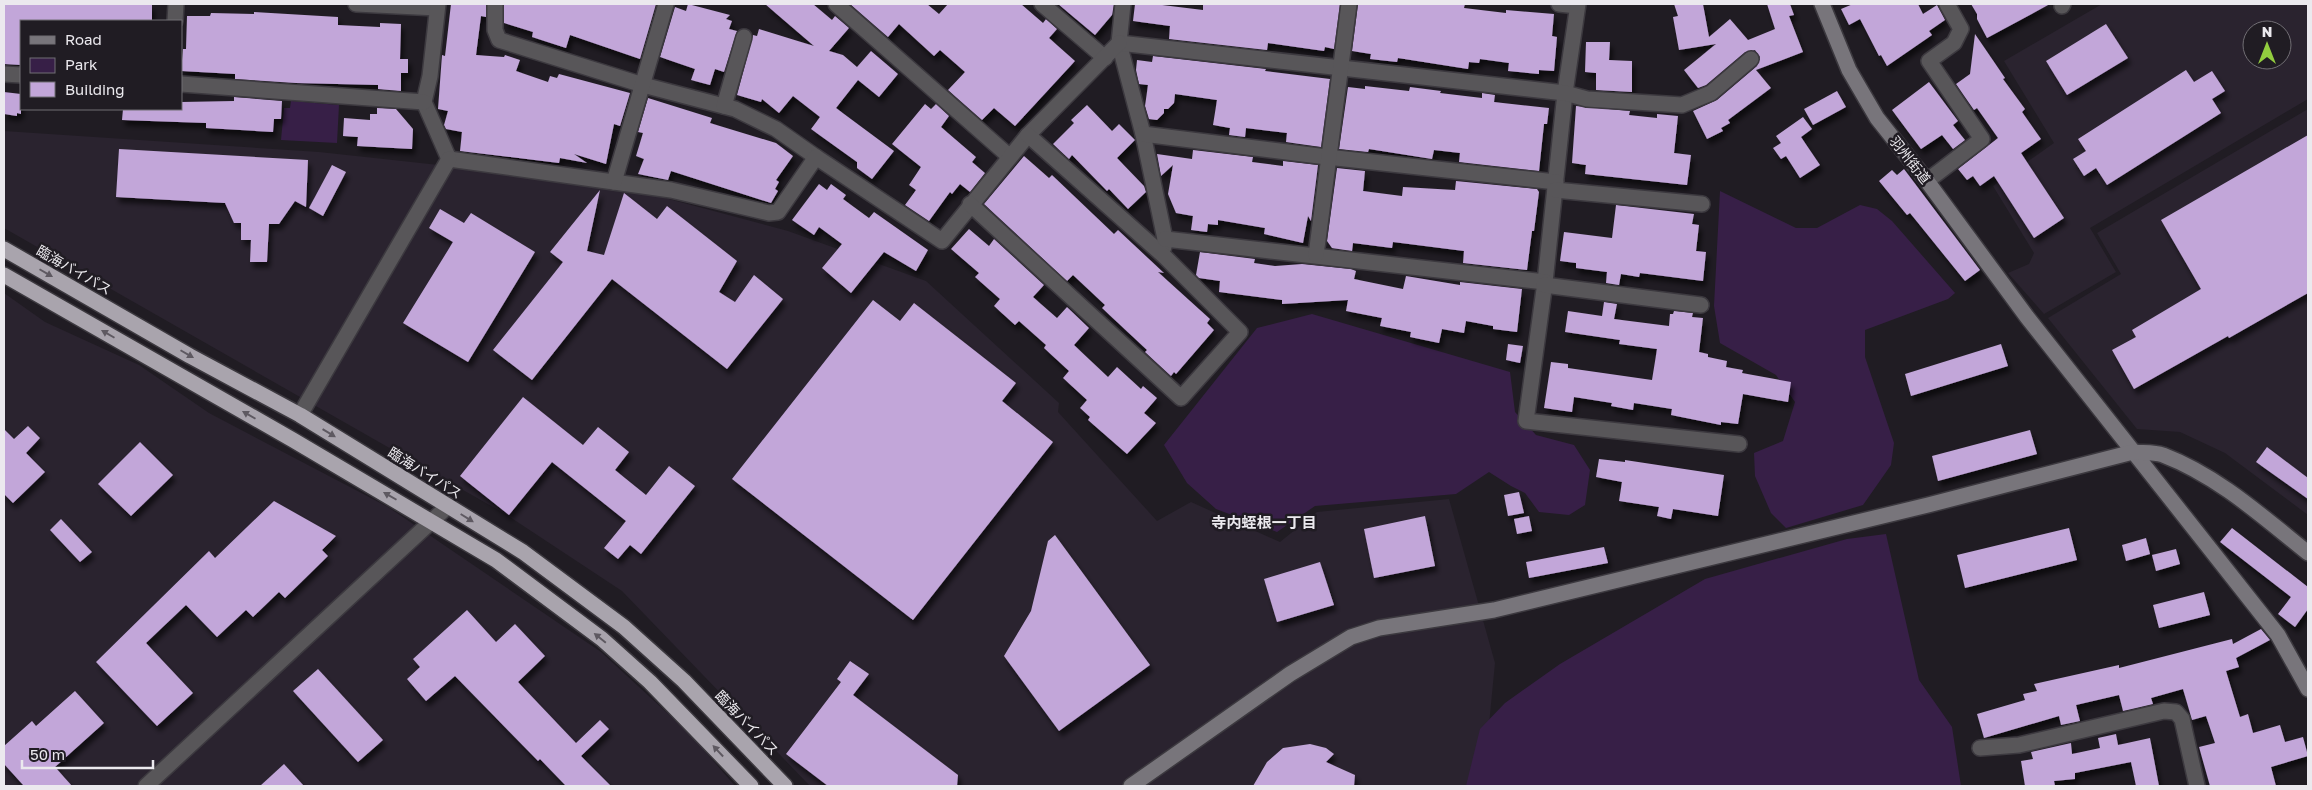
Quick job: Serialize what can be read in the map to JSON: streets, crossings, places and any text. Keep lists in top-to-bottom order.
{
  "streets": {
    "highway": ["臨海バイパス"],
    "street": ["羽州街道"]
  },
  "districts": ["寺内蛭根一丁目"],
  "legend": ["Road", "Park", "Building"],
  "scale_bar": "50 m",
  "north": "top"
}
